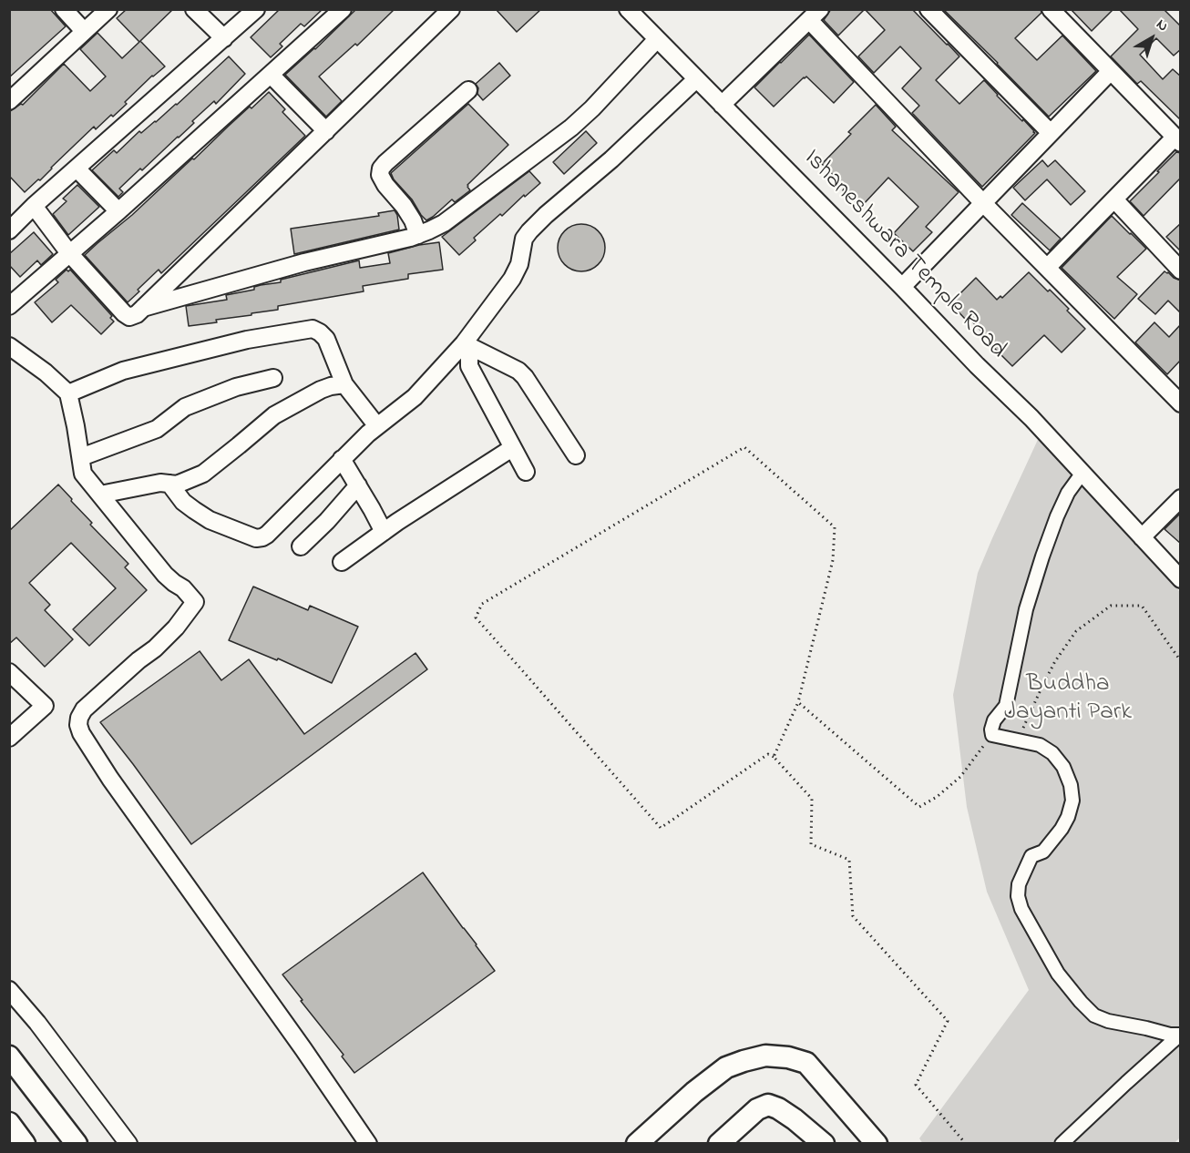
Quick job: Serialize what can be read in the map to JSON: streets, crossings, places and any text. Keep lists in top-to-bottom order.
{
  "streets": {
    "street": ["Ishaneshwara Temple Road"]
  },
  "parks": ["Buddha Jayanti Park"],
  "north": "top right"
}
